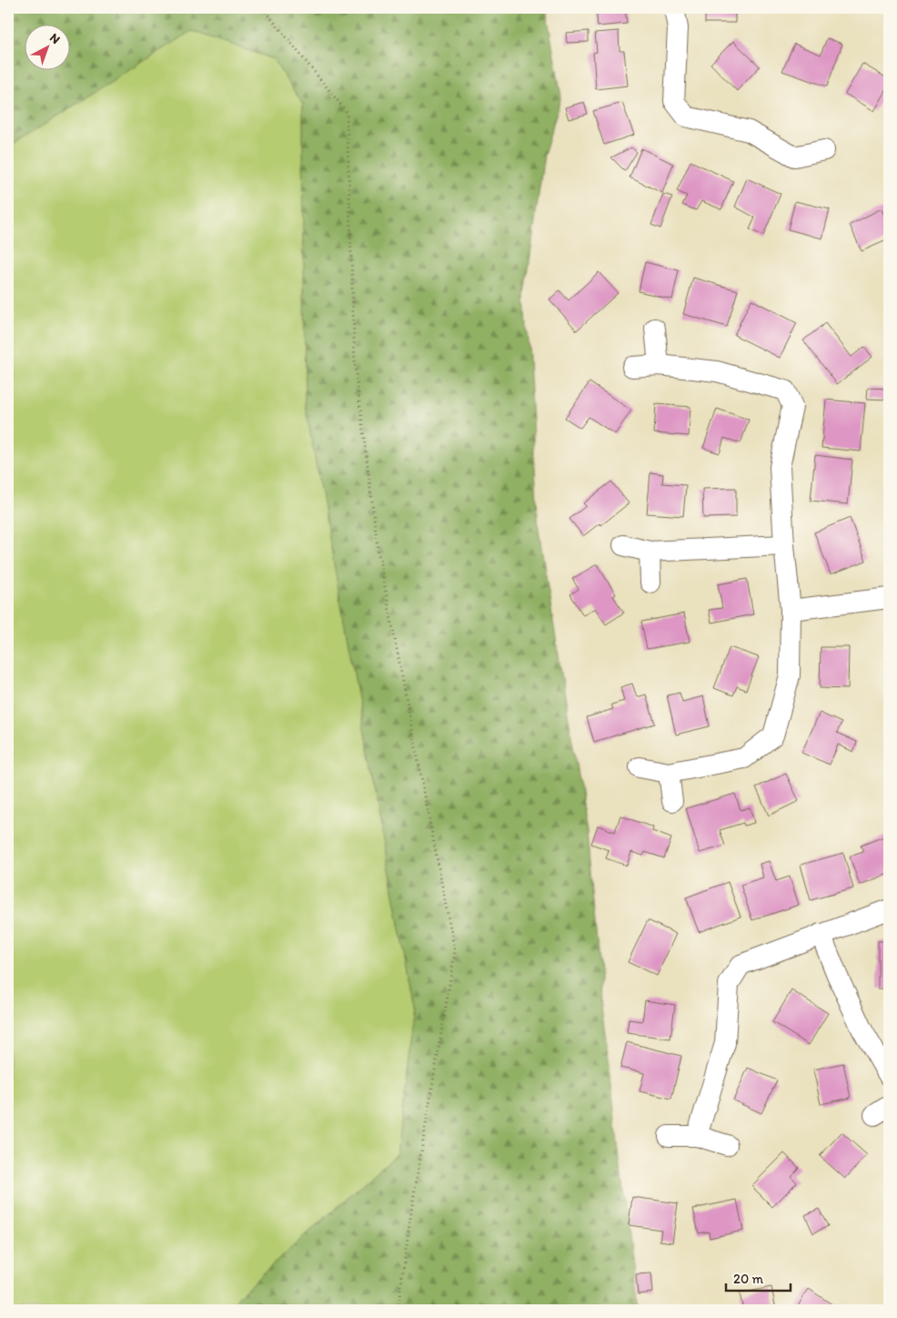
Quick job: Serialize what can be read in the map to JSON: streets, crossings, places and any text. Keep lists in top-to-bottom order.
{
  "scale_bar": "20 m",
  "north": "top right"
}
